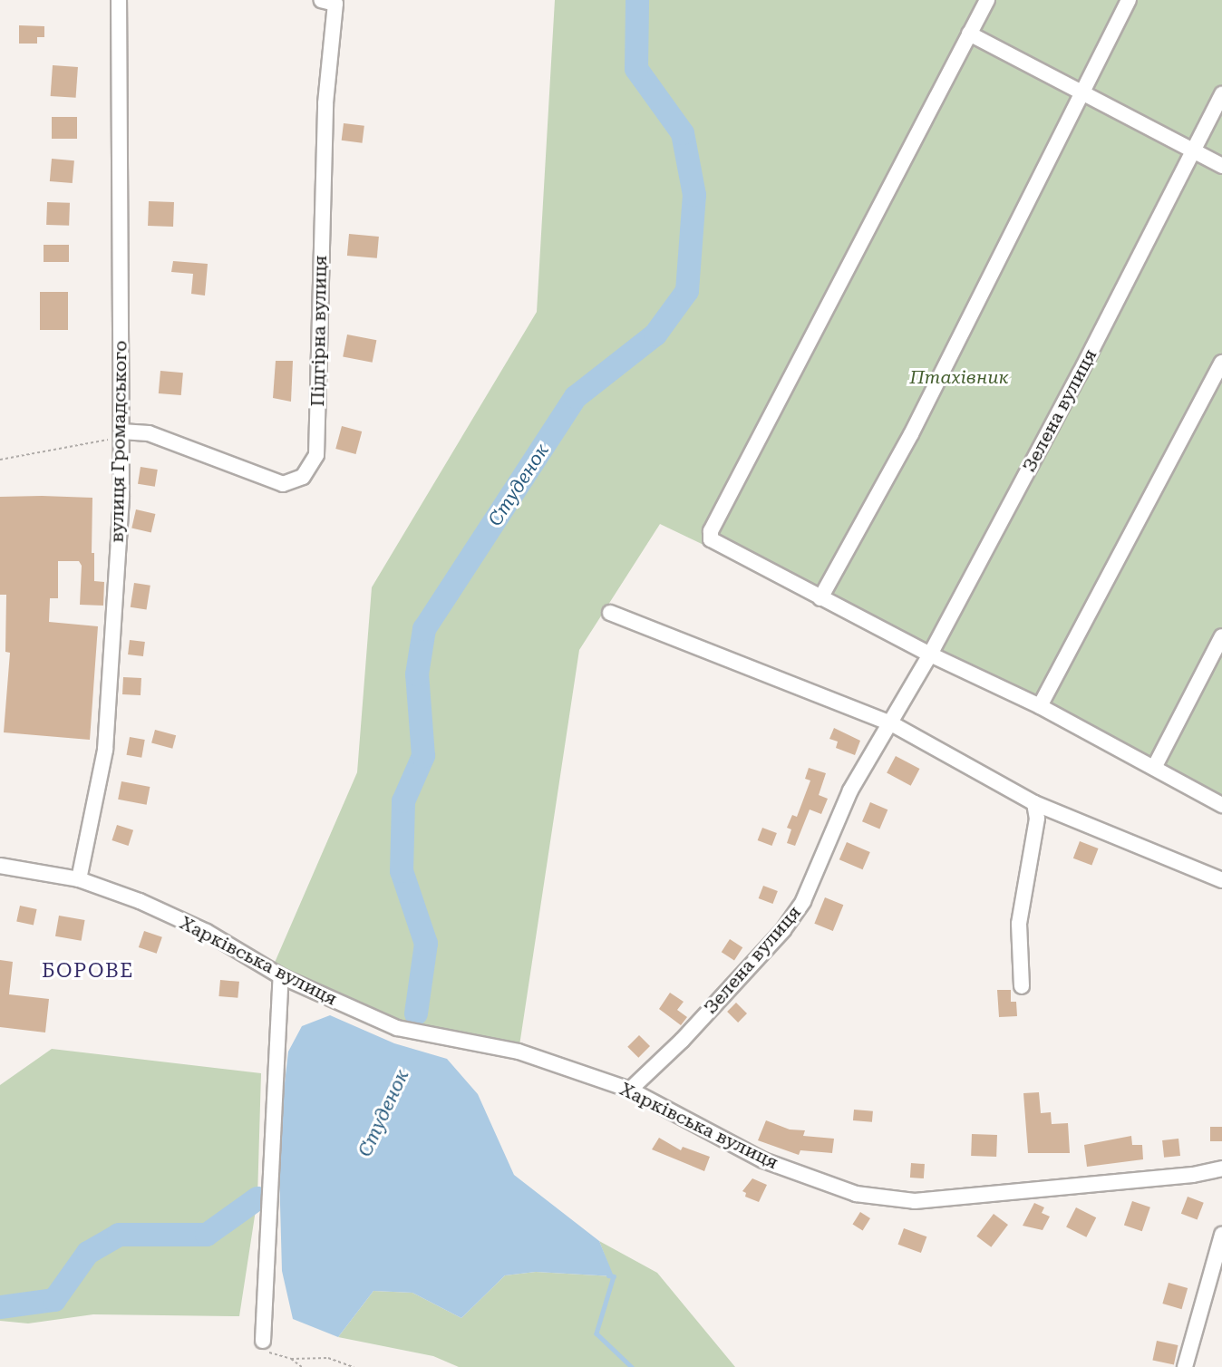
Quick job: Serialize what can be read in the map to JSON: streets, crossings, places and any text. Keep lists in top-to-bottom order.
{
  "streets": {
    "street": [
      "Підгірна вулиця",
      "Зелена вулиця",
      "вулиця Громадського",
      "Харківська вулиця"
    ]
  },
  "crossings": [
    ["Підгірна вулиця", "вулиця Громадського"],
    ["Зелена вулиця", "Харківська вулиця"],
    ["вулиця Громадського", "Харківська вулиця"]
  ],
  "districts": ["БОРОВЕ"],
  "water": ["Студенок"],
  "parks": ["Птахівник"]
}
